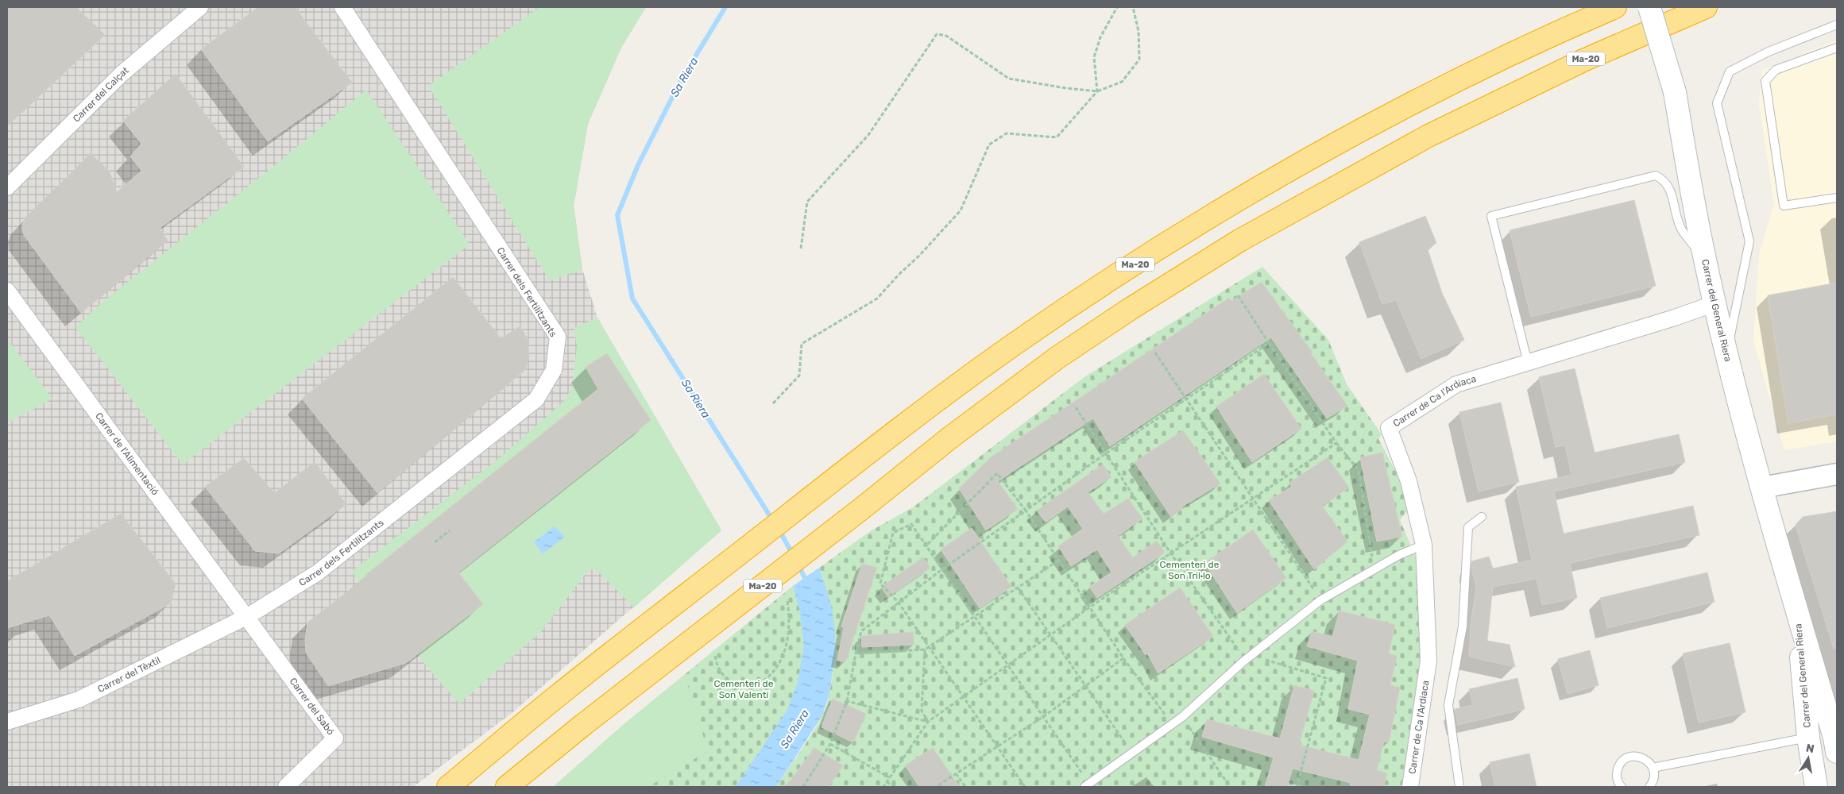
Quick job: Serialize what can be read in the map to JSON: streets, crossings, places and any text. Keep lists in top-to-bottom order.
{
  "streets": {
    "highway": ["Ma-20"],
    "main road": ["Carrer del General Riera"],
    "street": [
      "Carrer del Calçat",
      "Carrer dels Fertilitzants",
      "Carrer de Ca l'Ardiaca",
      "Carrer de l'Alimentació",
      "Carrer del Tèxtil",
      "Carrer del Sabó"
    ]
  },
  "crossings": [
    ["Carrer dels Fertilitzants", "Carrer de l'Alimentació"],
    ["Carrer dels Fertilitzants", "Carrer del Tèxtil"],
    ["Carrer dels Fertilitzants", "Carrer del Sabó"],
    ["Carrer del General Riera", "Carrer de Ca l'Ardiaca"],
    ["Carrer de l'Alimentació", "Carrer del Tèxtil"],
    ["Carrer de l'Alimentació", "Carrer del Sabó"],
    ["Carrer del Tèxtil", "Carrer del Sabó"]
  ],
  "water": ["Sa Riera"],
  "parks": ["Cementeri de Son Tril·lo", "Cementeri de Son Valentí"],
  "north": "top"
}
